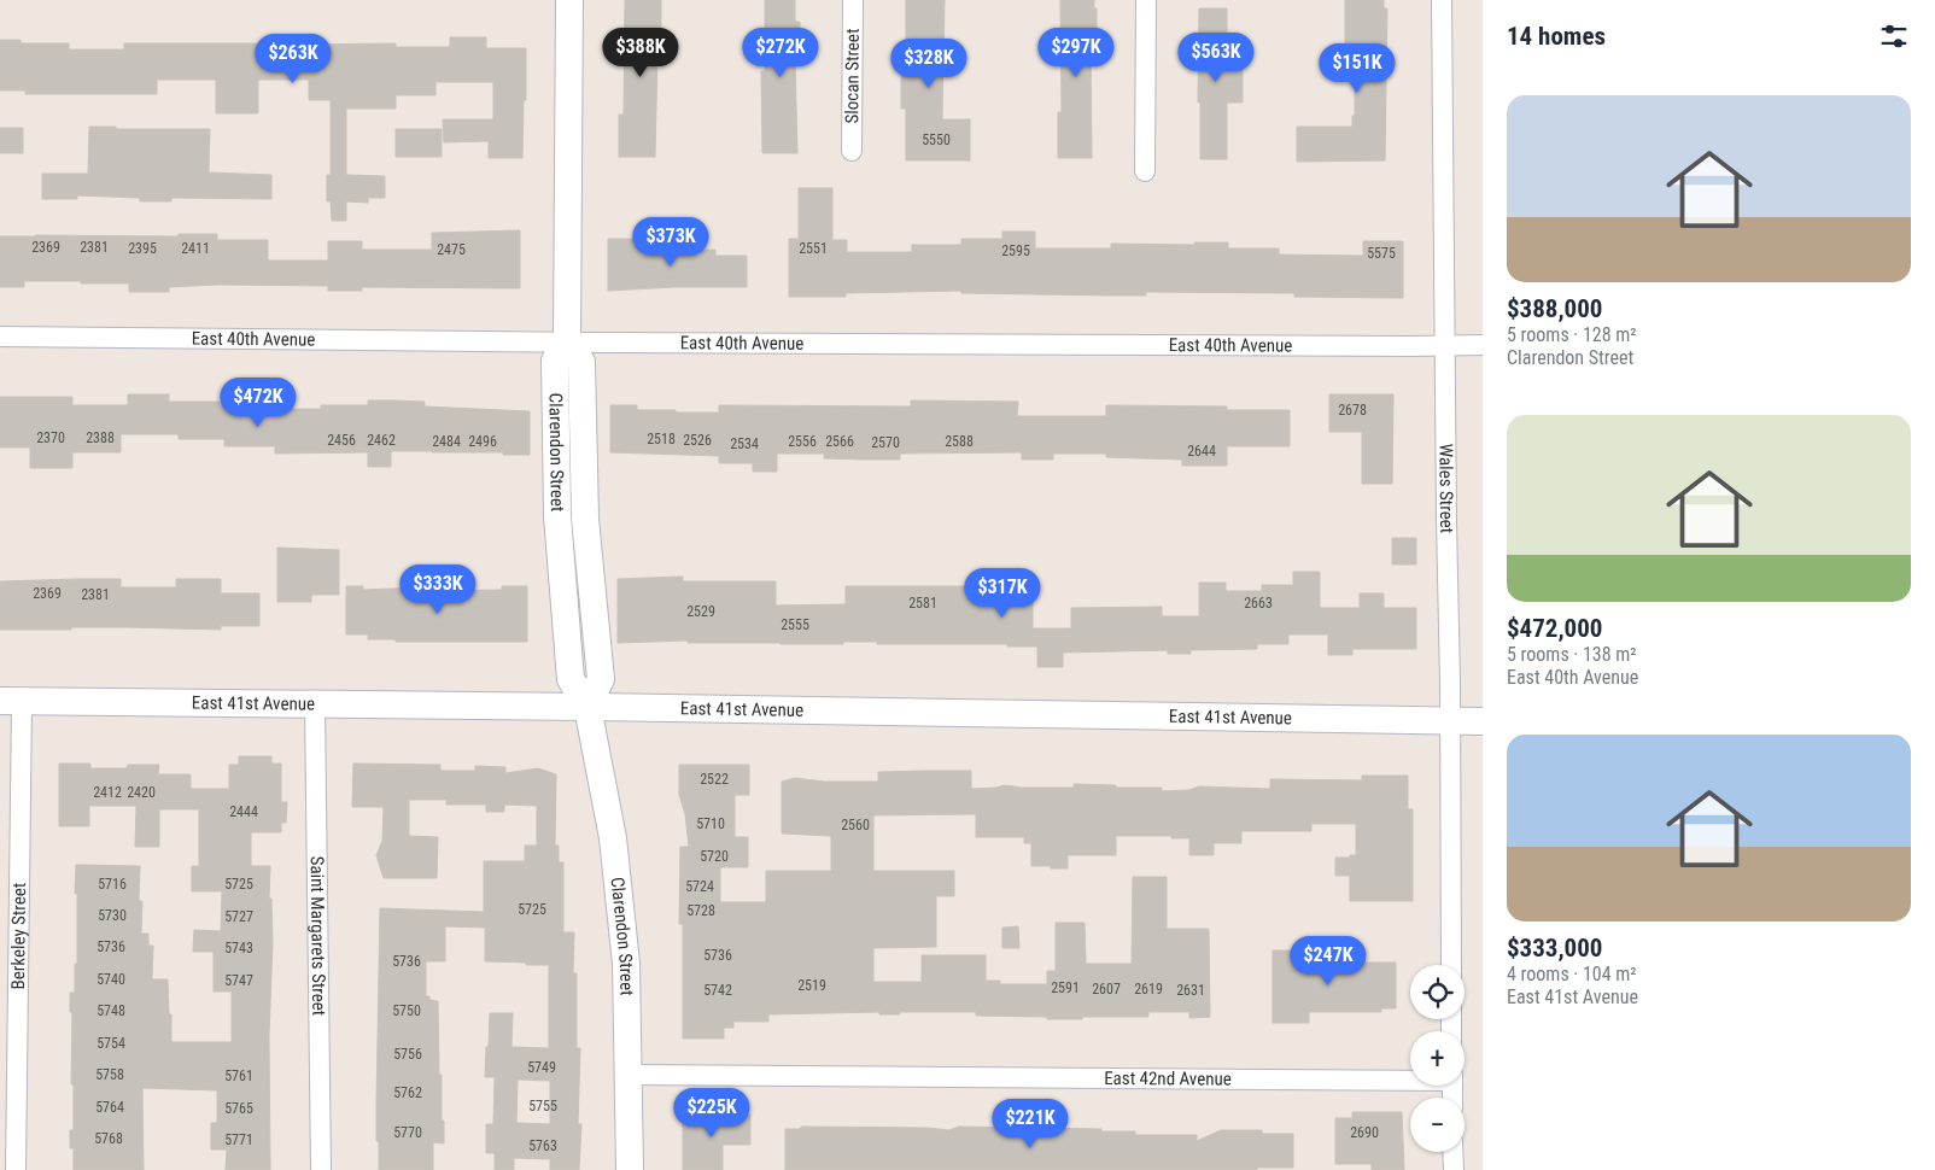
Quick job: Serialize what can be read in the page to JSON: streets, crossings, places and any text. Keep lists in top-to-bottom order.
{
  "streets": {
    "main road": ["Clarendon Street", "East 41st Avenue"],
    "street": [
      "Slocan Street",
      "East 40th Avenue",
      "Wales Street",
      "Berkeley Street",
      "Saint Margarets Street",
      "East 42nd Avenue"
    ]
  },
  "crossings": [
    ["East 40th Avenue", "Clarendon Street"],
    ["East 40th Avenue", "Wales Street"],
    ["Clarendon Street", "East 41st Avenue"],
    ["Clarendon Street", "East 42nd Avenue"],
    ["Wales Street", "East 41st Avenue"],
    ["East 41st Avenue", "Berkeley Street"],
    ["East 41st Avenue", "Saint Margarets Street"]
  ],
  "house_numbers": [
    "5550",
    "2369",
    "2381",
    "2395",
    "2411",
    "2551",
    "2475",
    "2595",
    "5575",
    "2678",
    "2370",
    "2388",
    "2518",
    "2456",
    "2462",
    "2526",
    "2484",
    "2496",
    "2556",
    "2566",
    "2588",
    "2570",
    "2534",
    "2644",
    "2369",
    "2381",
    "2581",
    "2663",
    "2529",
    "2555",
    "2522",
    "2412",
    "2420",
    "2444",
    "5710",
    "2560",
    "5720",
    "5716",
    "5725",
    "5724",
    "5725",
    "5728",
    "5730",
    "5727",
    "5736",
    "5743",
    "5736",
    "5736",
    "5740",
    "5747",
    "2519",
    "2591",
    "2607",
    "2619",
    "5742",
    "2631",
    "5748",
    "5750",
    "5754",
    "5756",
    "5749",
    "5758",
    "5761",
    "5762",
    "5755",
    "5764",
    "5765",
    "5770",
    "2690",
    "5768",
    "5771",
    "5763"
  ],
  "page": {
    "heading": "14 homes",
    "price": [
      "$388K",
      "$272K",
      "$297K",
      "$563K",
      "$263K",
      "$328K",
      "$151K",
      "$373K",
      "$472K",
      "$333K",
      "$317K",
      "$247K",
      "$225K",
      "$221K"
    ],
    "list": [
      {
        "name": "$388,000",
        "note": "5 rooms · 128 m² · Clarendon Street"
      },
      {
        "name": "$472,000",
        "note": "5 rooms · 138 m² · East 40th Avenue"
      },
      {
        "name": "$333,000",
        "note": "4 rooms · 104 m² · East 41st Avenue"
      }
    ],
    "map_buttons": ["+", "−"]
  }
}
